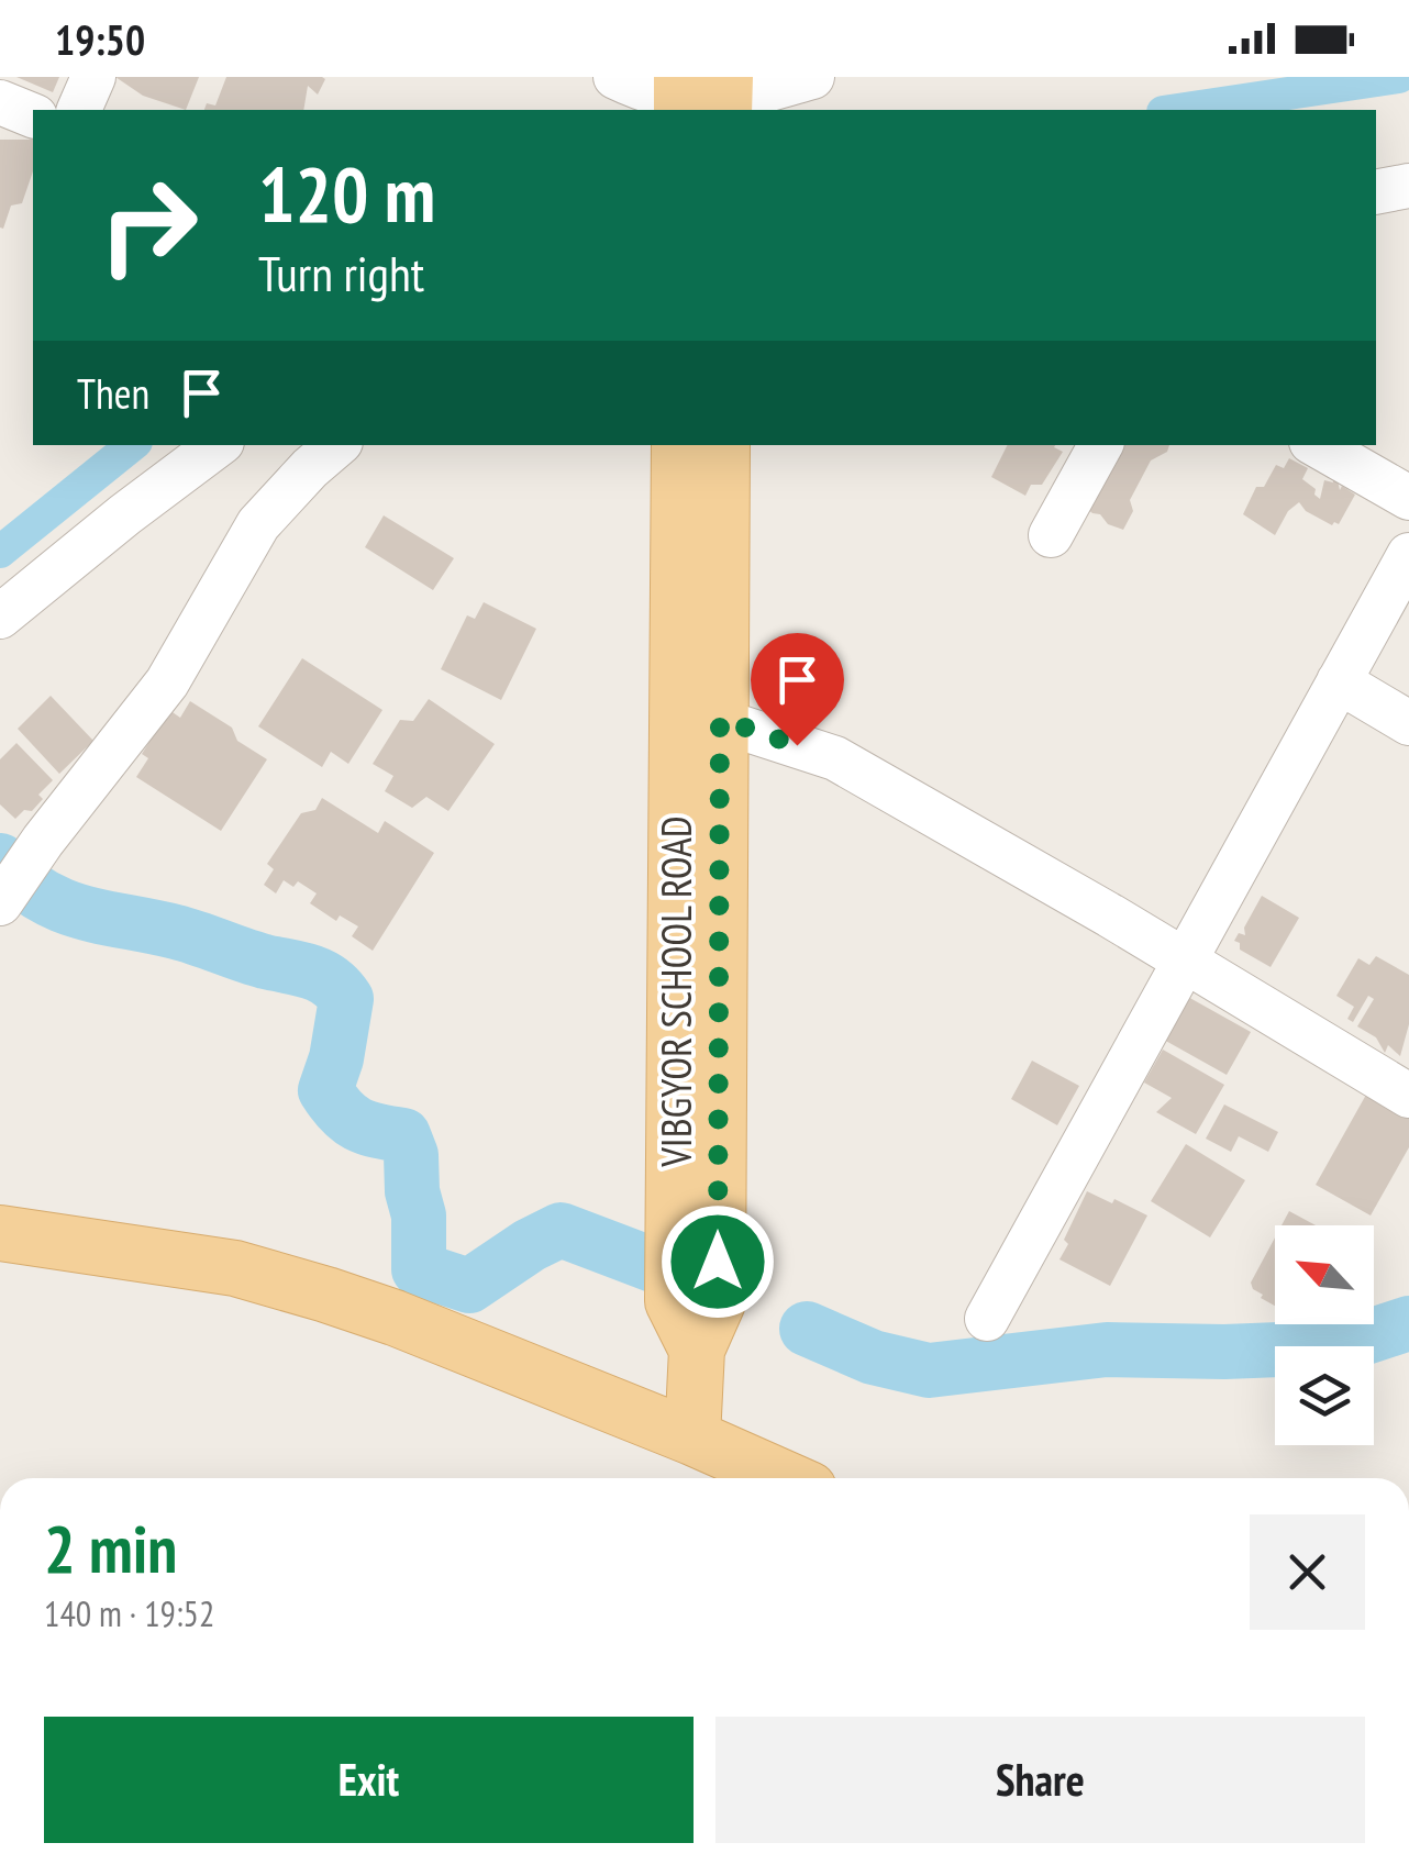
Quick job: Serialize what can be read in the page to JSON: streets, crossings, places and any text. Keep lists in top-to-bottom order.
{
  "streets": {
    "main road": ["VIBGYOR SCHOOL ROAD"]
  },
  "north": "top left",
  "page": {
    "status": "19:50",
    "turn": ["120 m", "Turn right"],
    "then": "Then",
    "heading": ["2 min", "140 m · 19:52"],
    "buttons": ["Exit", "Share"]
  }
}
